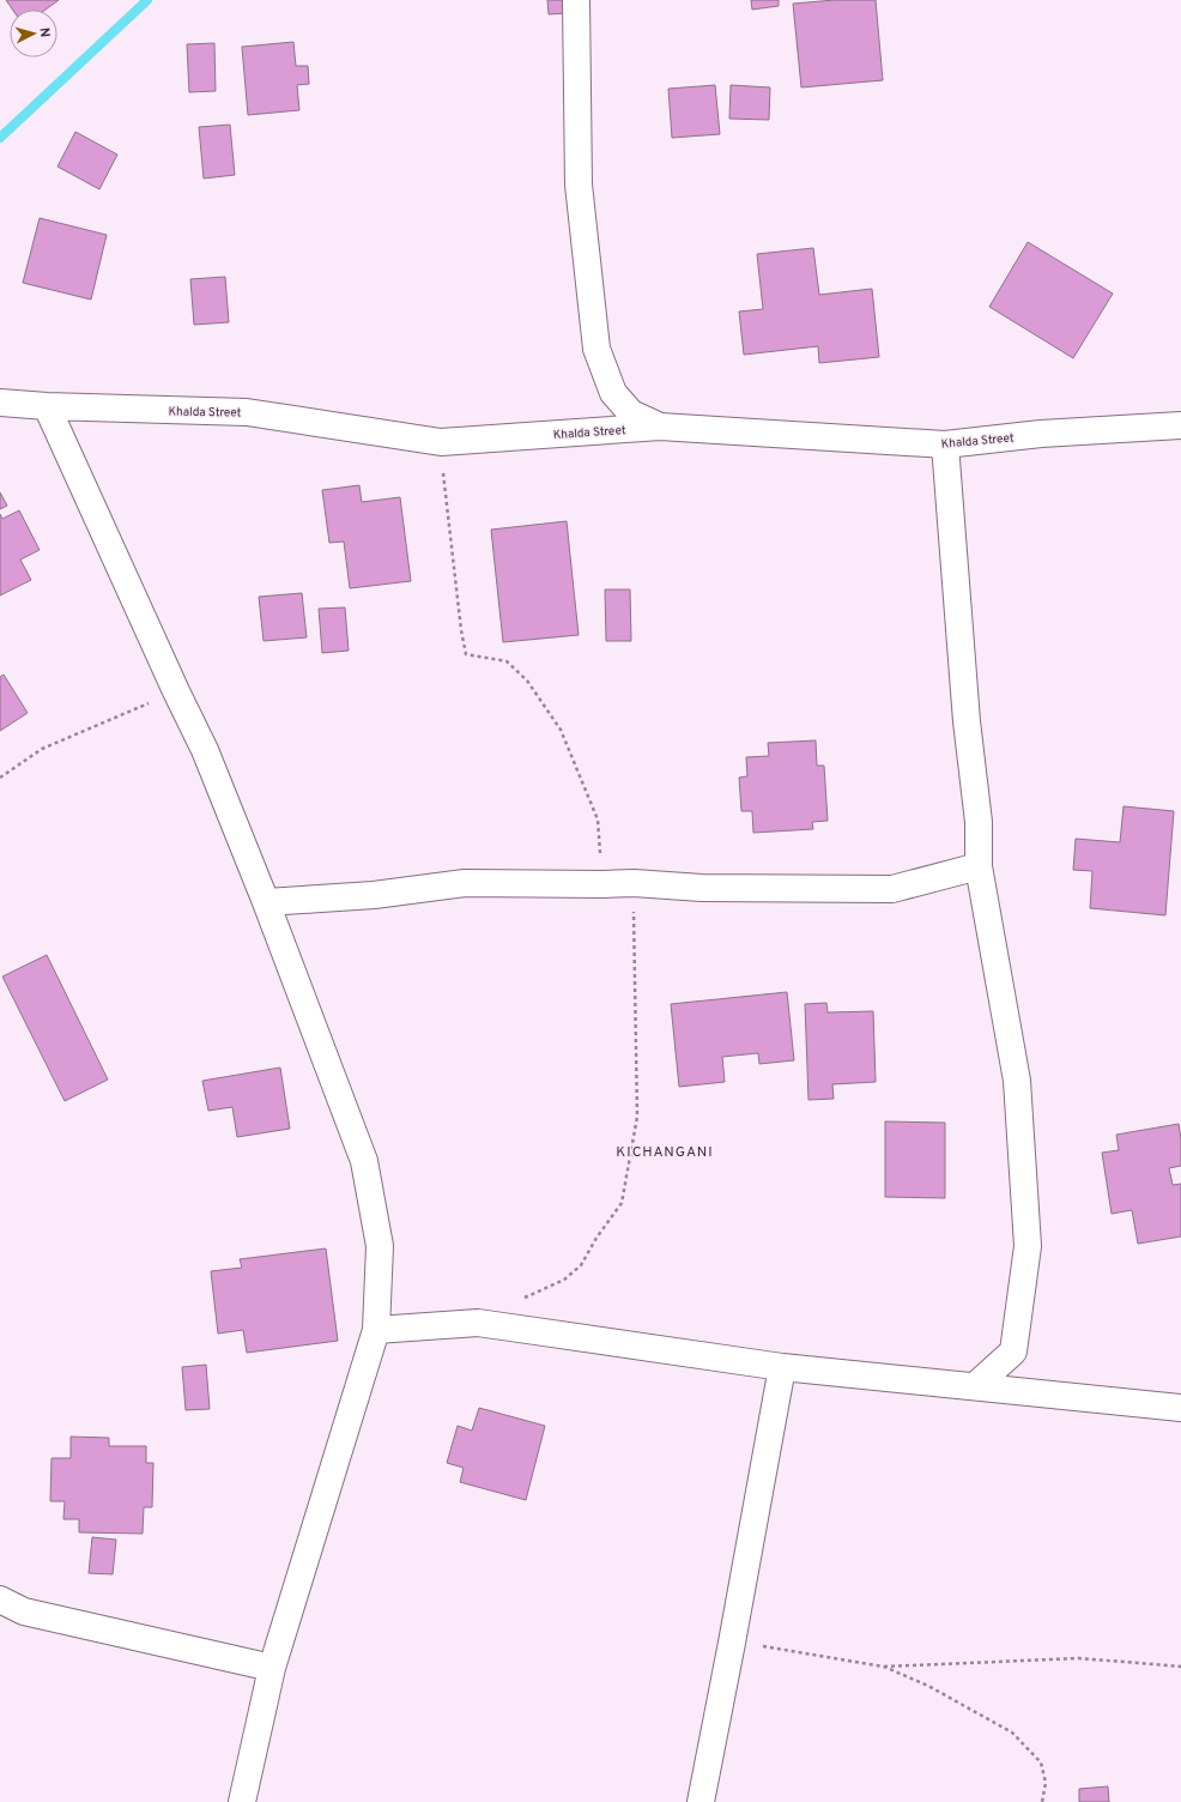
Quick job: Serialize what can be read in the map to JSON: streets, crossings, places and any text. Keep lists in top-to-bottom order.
{
  "streets": {
    "street": ["Khalda Street"]
  },
  "districts": ["KICHANGANI"],
  "north": "right"
}
